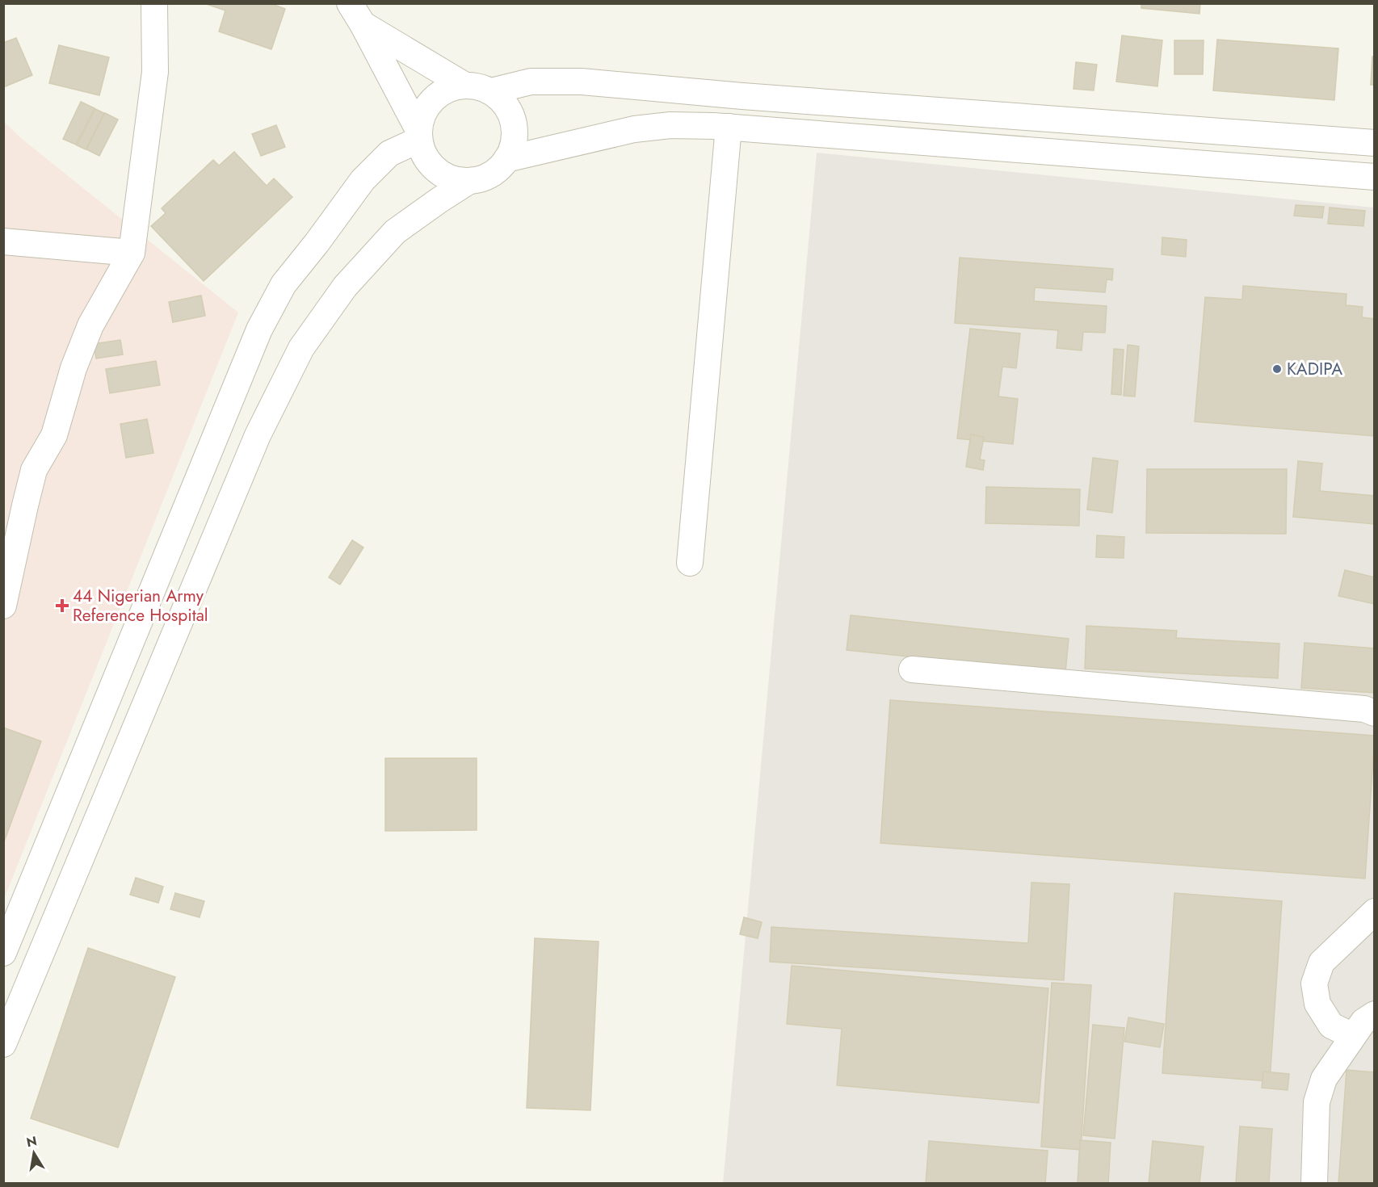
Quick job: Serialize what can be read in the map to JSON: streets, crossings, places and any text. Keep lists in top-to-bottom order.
{
  "places": {
    "other": ["KADIPA"],
    "health": ["44 Nigerian Army Reference Hospital"]
  },
  "north": "top"
}
